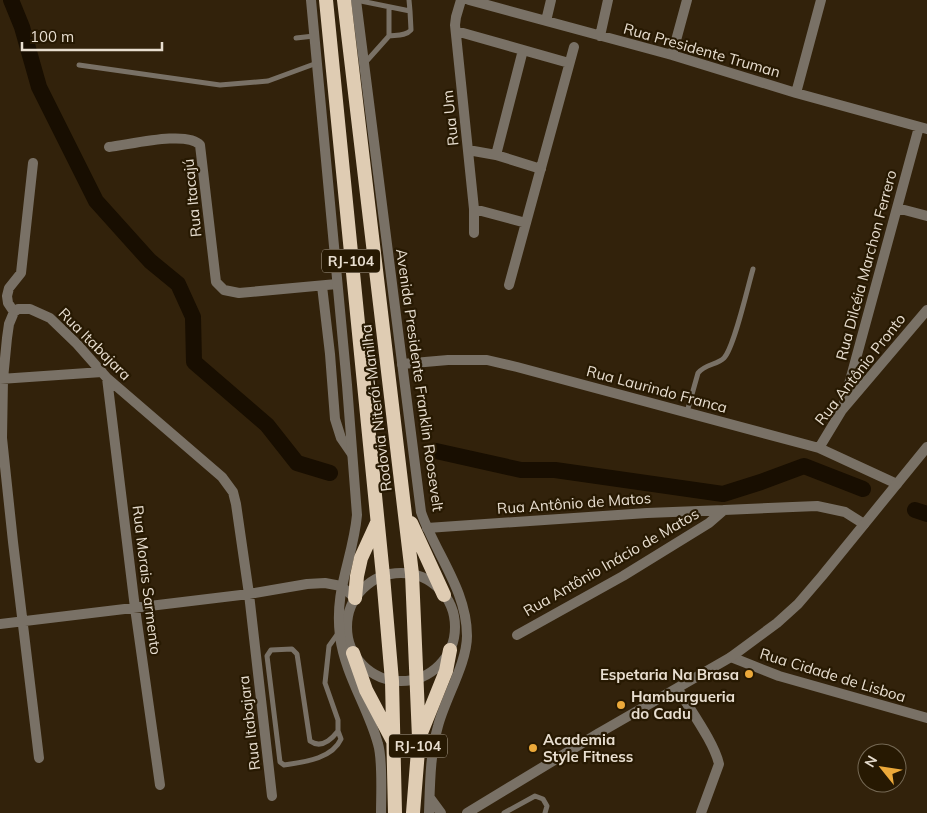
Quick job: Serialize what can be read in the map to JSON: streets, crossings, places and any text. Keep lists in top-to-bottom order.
{
  "streets": {
    "highway": ["RJ-104", "Rodovia Niterói-Manilha"],
    "street": [
      "Rua Presidente Truman",
      "Rua Um",
      "Rua Itacajú",
      "Rua Dilcéia Marchon Ferrero",
      "Rua Itabajara",
      "Rua Antônio Pronto",
      "Avenida Presidente Franklin Roosevelt",
      "Rua Laurindo Franca",
      "Rua Antônio de Matos",
      "Rua Antônio Inácio de Matos",
      "Rua Morais Sarmento",
      "Rua Cidade de Lisboa"
    ]
  },
  "crossings": [
    ["Rua Presidente Truman", "Rua Dilcéia Marchon Ferrero"],
    ["Rua Dilcéia Marchon Ferrero", "Rua Antônio Pronto"],
    ["Rua Itabajara", "Rua Morais Sarmento"],
    ["Rua Antônio Pronto", "Rua Laurindo Franca"],
    ["Avenida Presidente Franklin Roosevelt", "Rua Laurindo Franca"],
    ["Avenida Presidente Franklin Roosevelt", "Rua Antônio de Matos"],
    ["Rua Antônio de Matos", "Rua Antônio Inácio de Matos"]
  ],
  "places": ["Espetaria Na Brasa", "Hamburgueria do Cadu", "Academia Style Fitness"],
  "scale_bar": "100 m",
  "north": "top left"
}
